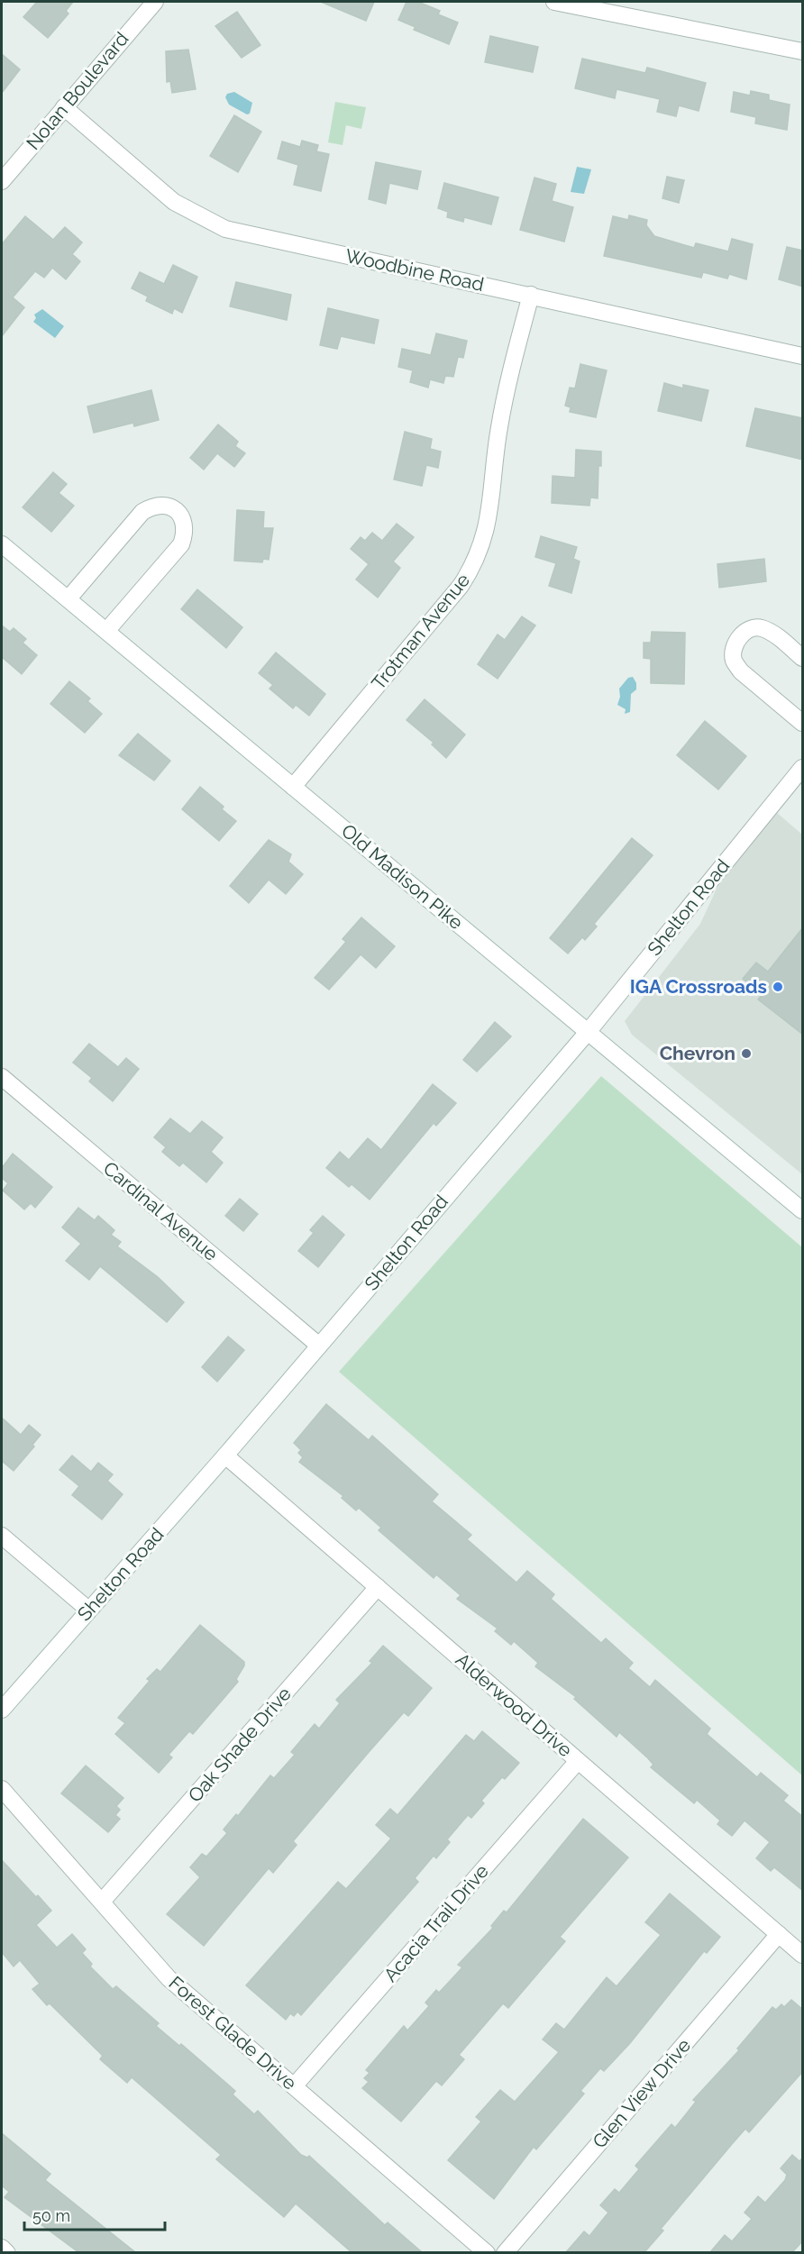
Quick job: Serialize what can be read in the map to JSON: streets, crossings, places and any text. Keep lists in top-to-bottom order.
{
  "streets": {
    "street": [
      "Nolan Boulevard",
      "Woodbine Road",
      "Trotman Avenue",
      "Old Madison Pike",
      "Shelton Road",
      "Cardinal Avenue",
      "Alderwood Drive",
      "Oak Shade Drive",
      "Acacia Trail Drive",
      "Forest Glade Drive",
      "Glen View Drive"
    ]
  },
  "crossings": [
    ["Nolan Boulevard", "Woodbine Road"],
    ["Woodbine Road", "Trotman Avenue"],
    ["Trotman Avenue", "Old Madison Pike"],
    ["Old Madison Pike", "Shelton Road"],
    ["Shelton Road", "Cardinal Avenue"],
    ["Shelton Road", "Alderwood Drive"],
    ["Alderwood Drive", "Oak Shade Drive"],
    ["Alderwood Drive", "Acacia Trail Drive"],
    ["Alderwood Drive", "Glen View Drive"],
    ["Oak Shade Drive", "Forest Glade Drive"],
    ["Acacia Trail Drive", "Forest Glade Drive"]
  ],
  "places": ["IGA Crossroads", "Chevron"],
  "scale_bar": "50 m"
}
